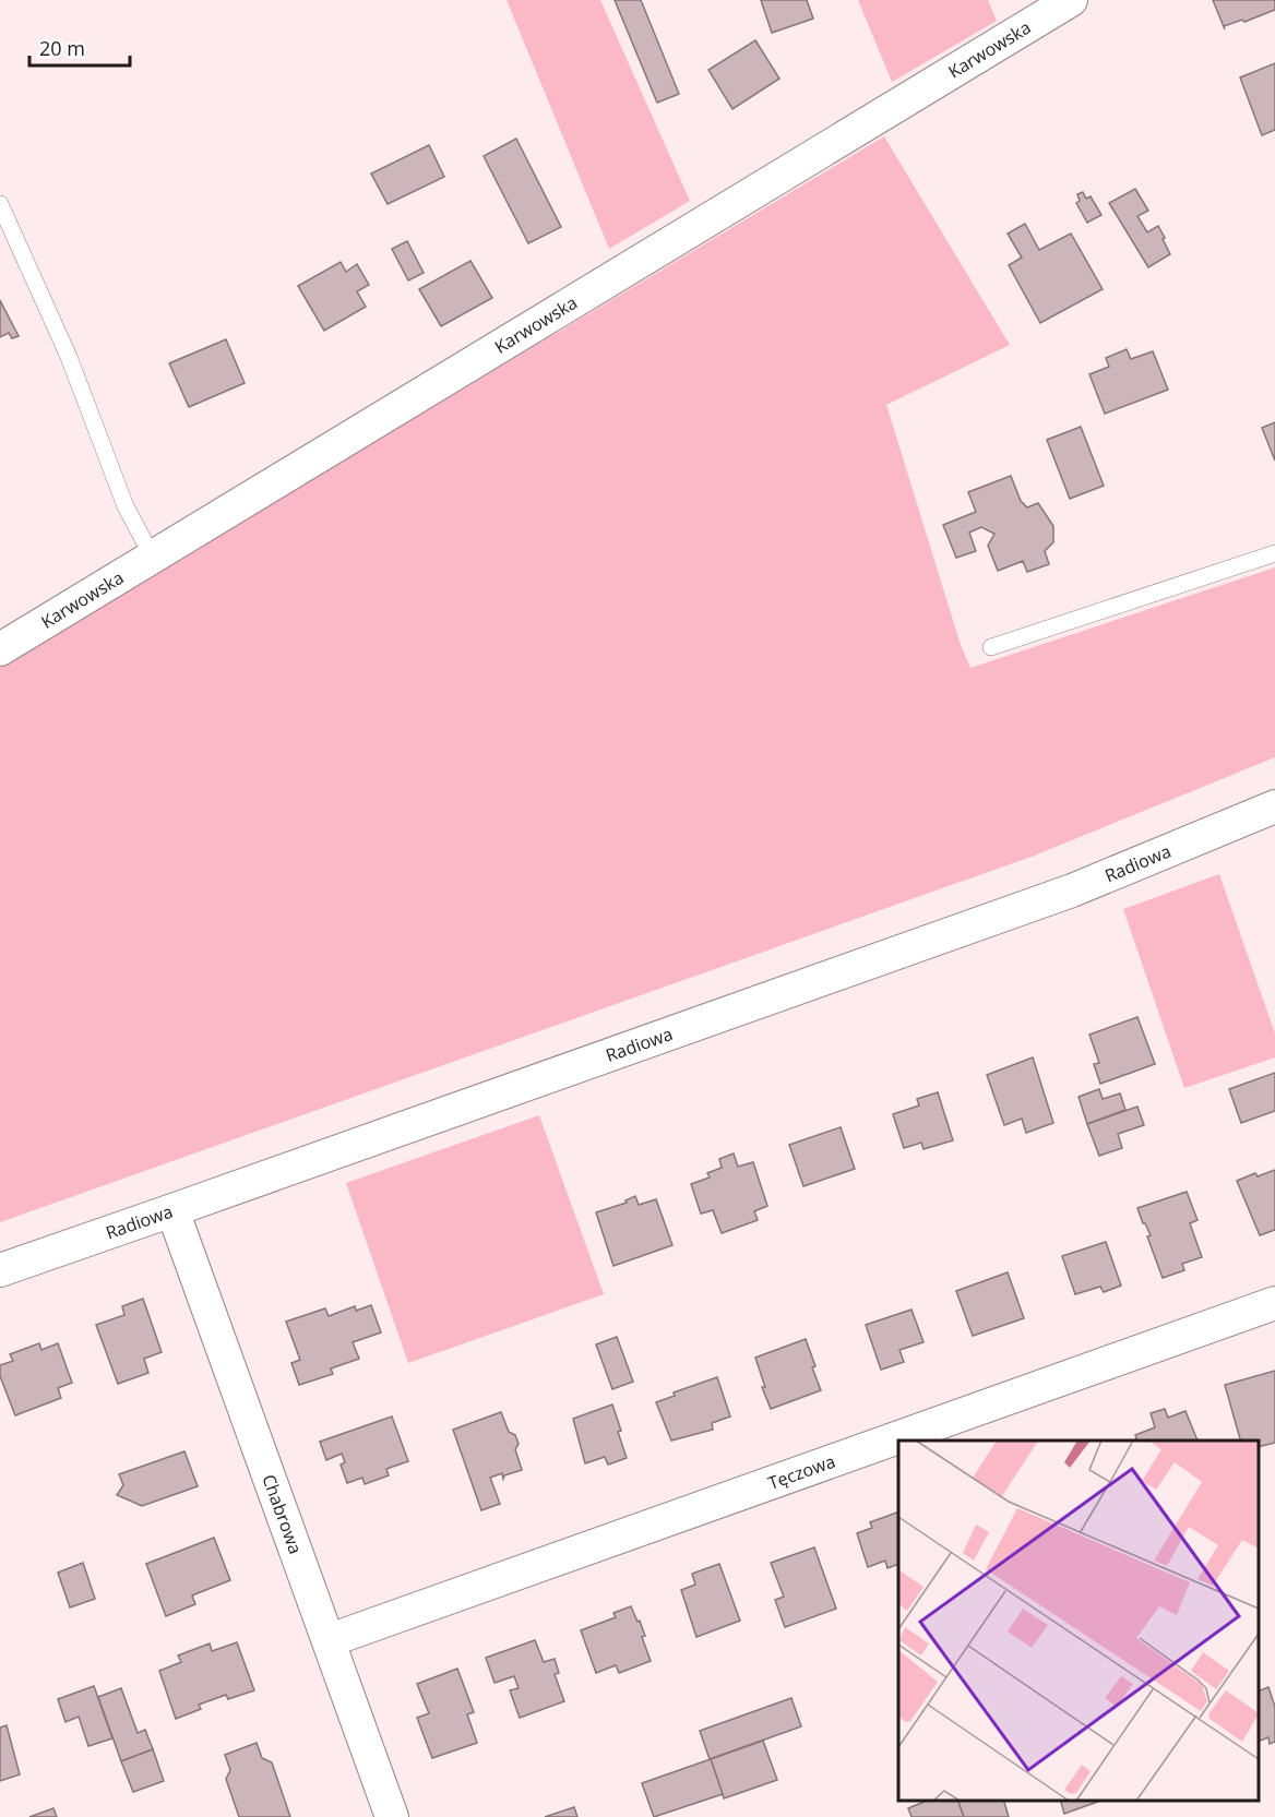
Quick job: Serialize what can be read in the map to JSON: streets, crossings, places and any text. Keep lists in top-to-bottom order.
{
  "streets": {
    "street": [
      "Karwowska",
      "Radiowa",
      "Tęczowa",
      "Chabrowa"
    ]
  },
  "crossings": [
    ["Radiowa", "Chabrowa"],
    ["Tęczowa", "Chabrowa"]
  ],
  "scale_bar": "20 m"
}
